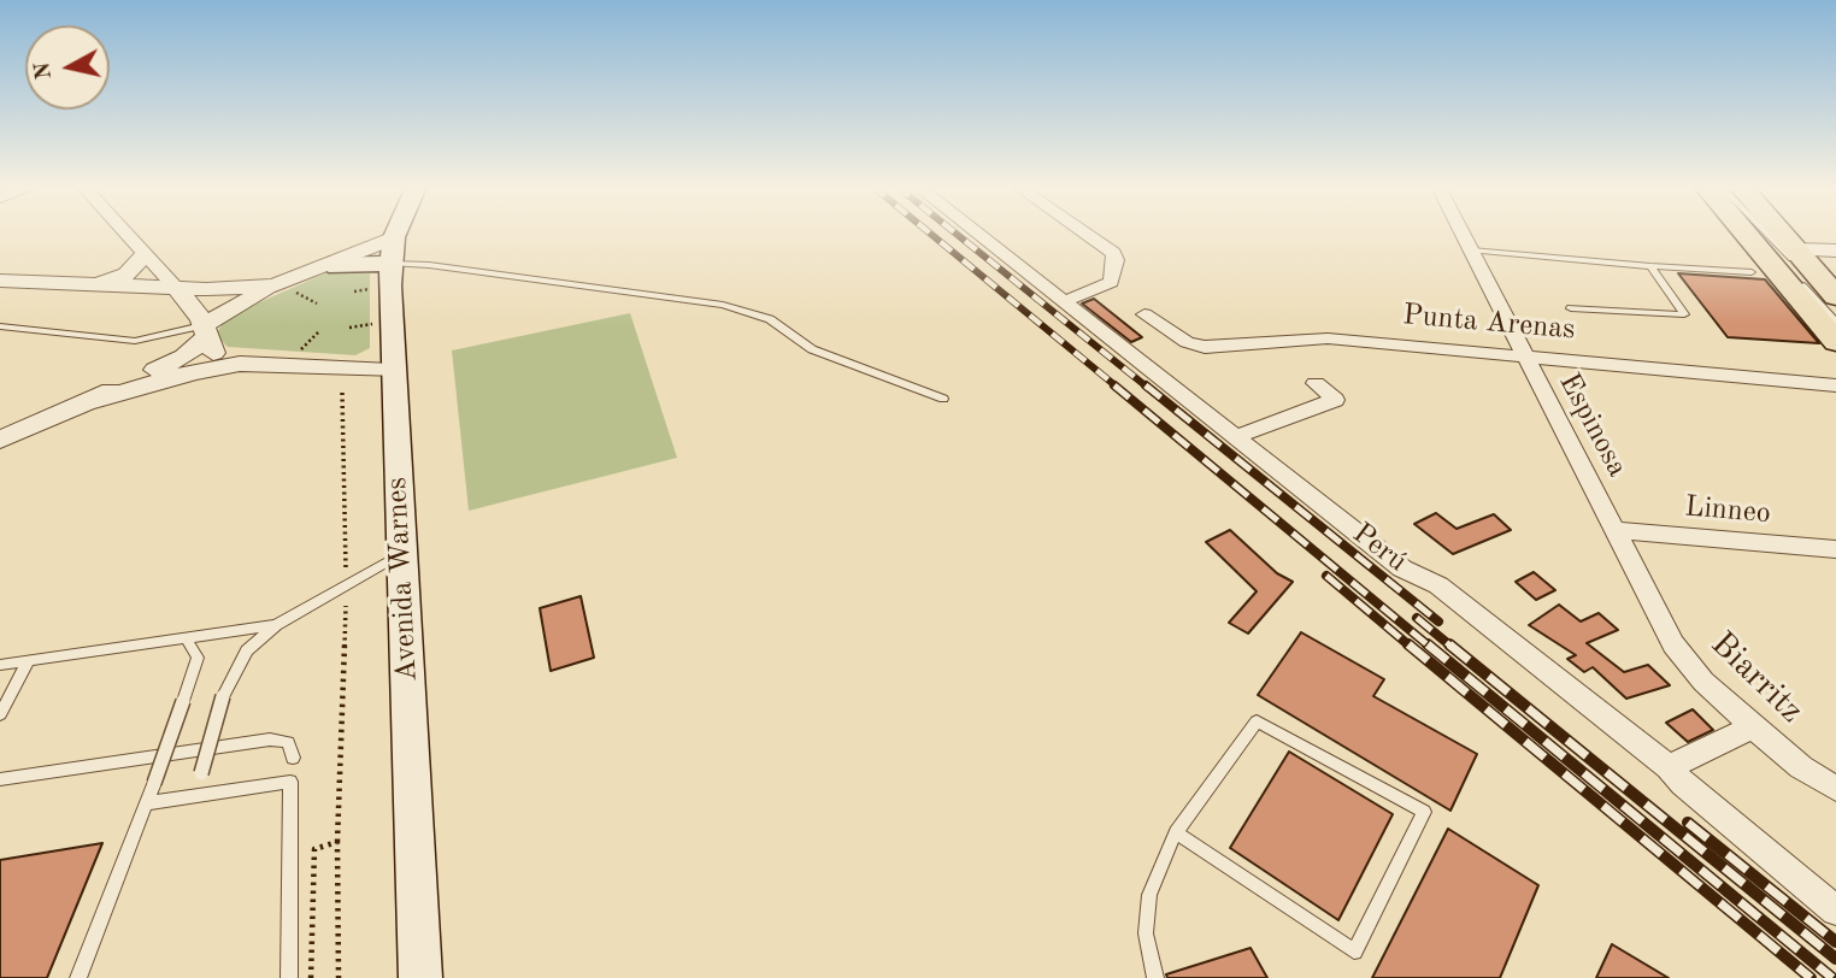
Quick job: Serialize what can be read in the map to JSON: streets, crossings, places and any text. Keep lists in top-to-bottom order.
{
  "streets": {
    "main road": ["Avenida Warnes"],
    "street": [
      "Punta Arenas",
      "Espinosa",
      "Linneo",
      "Perú",
      "Biarritz"
    ]
  },
  "crossings": [
    ["Punta Arenas", "Espinosa"],
    ["Espinosa", "Linneo"],
    ["Espinosa", "Biarritz"]
  ],
  "north": "left"
}
